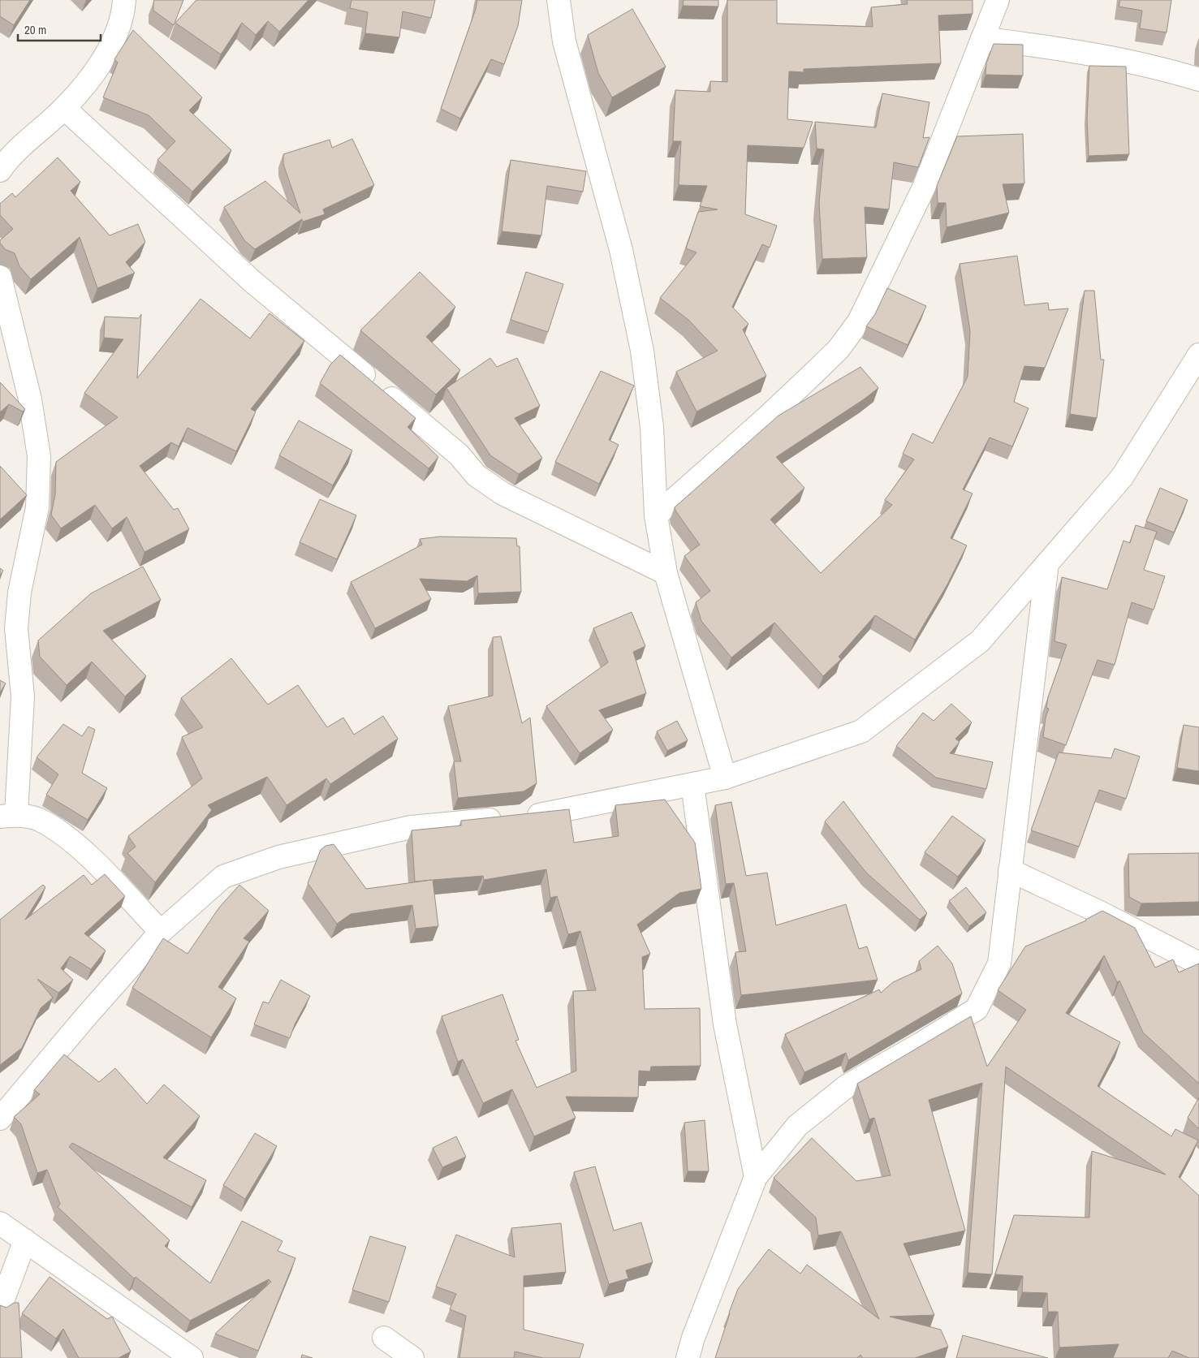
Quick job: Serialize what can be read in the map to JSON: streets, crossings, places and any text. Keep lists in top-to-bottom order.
{
  "scale_bar": "20 m"
}
